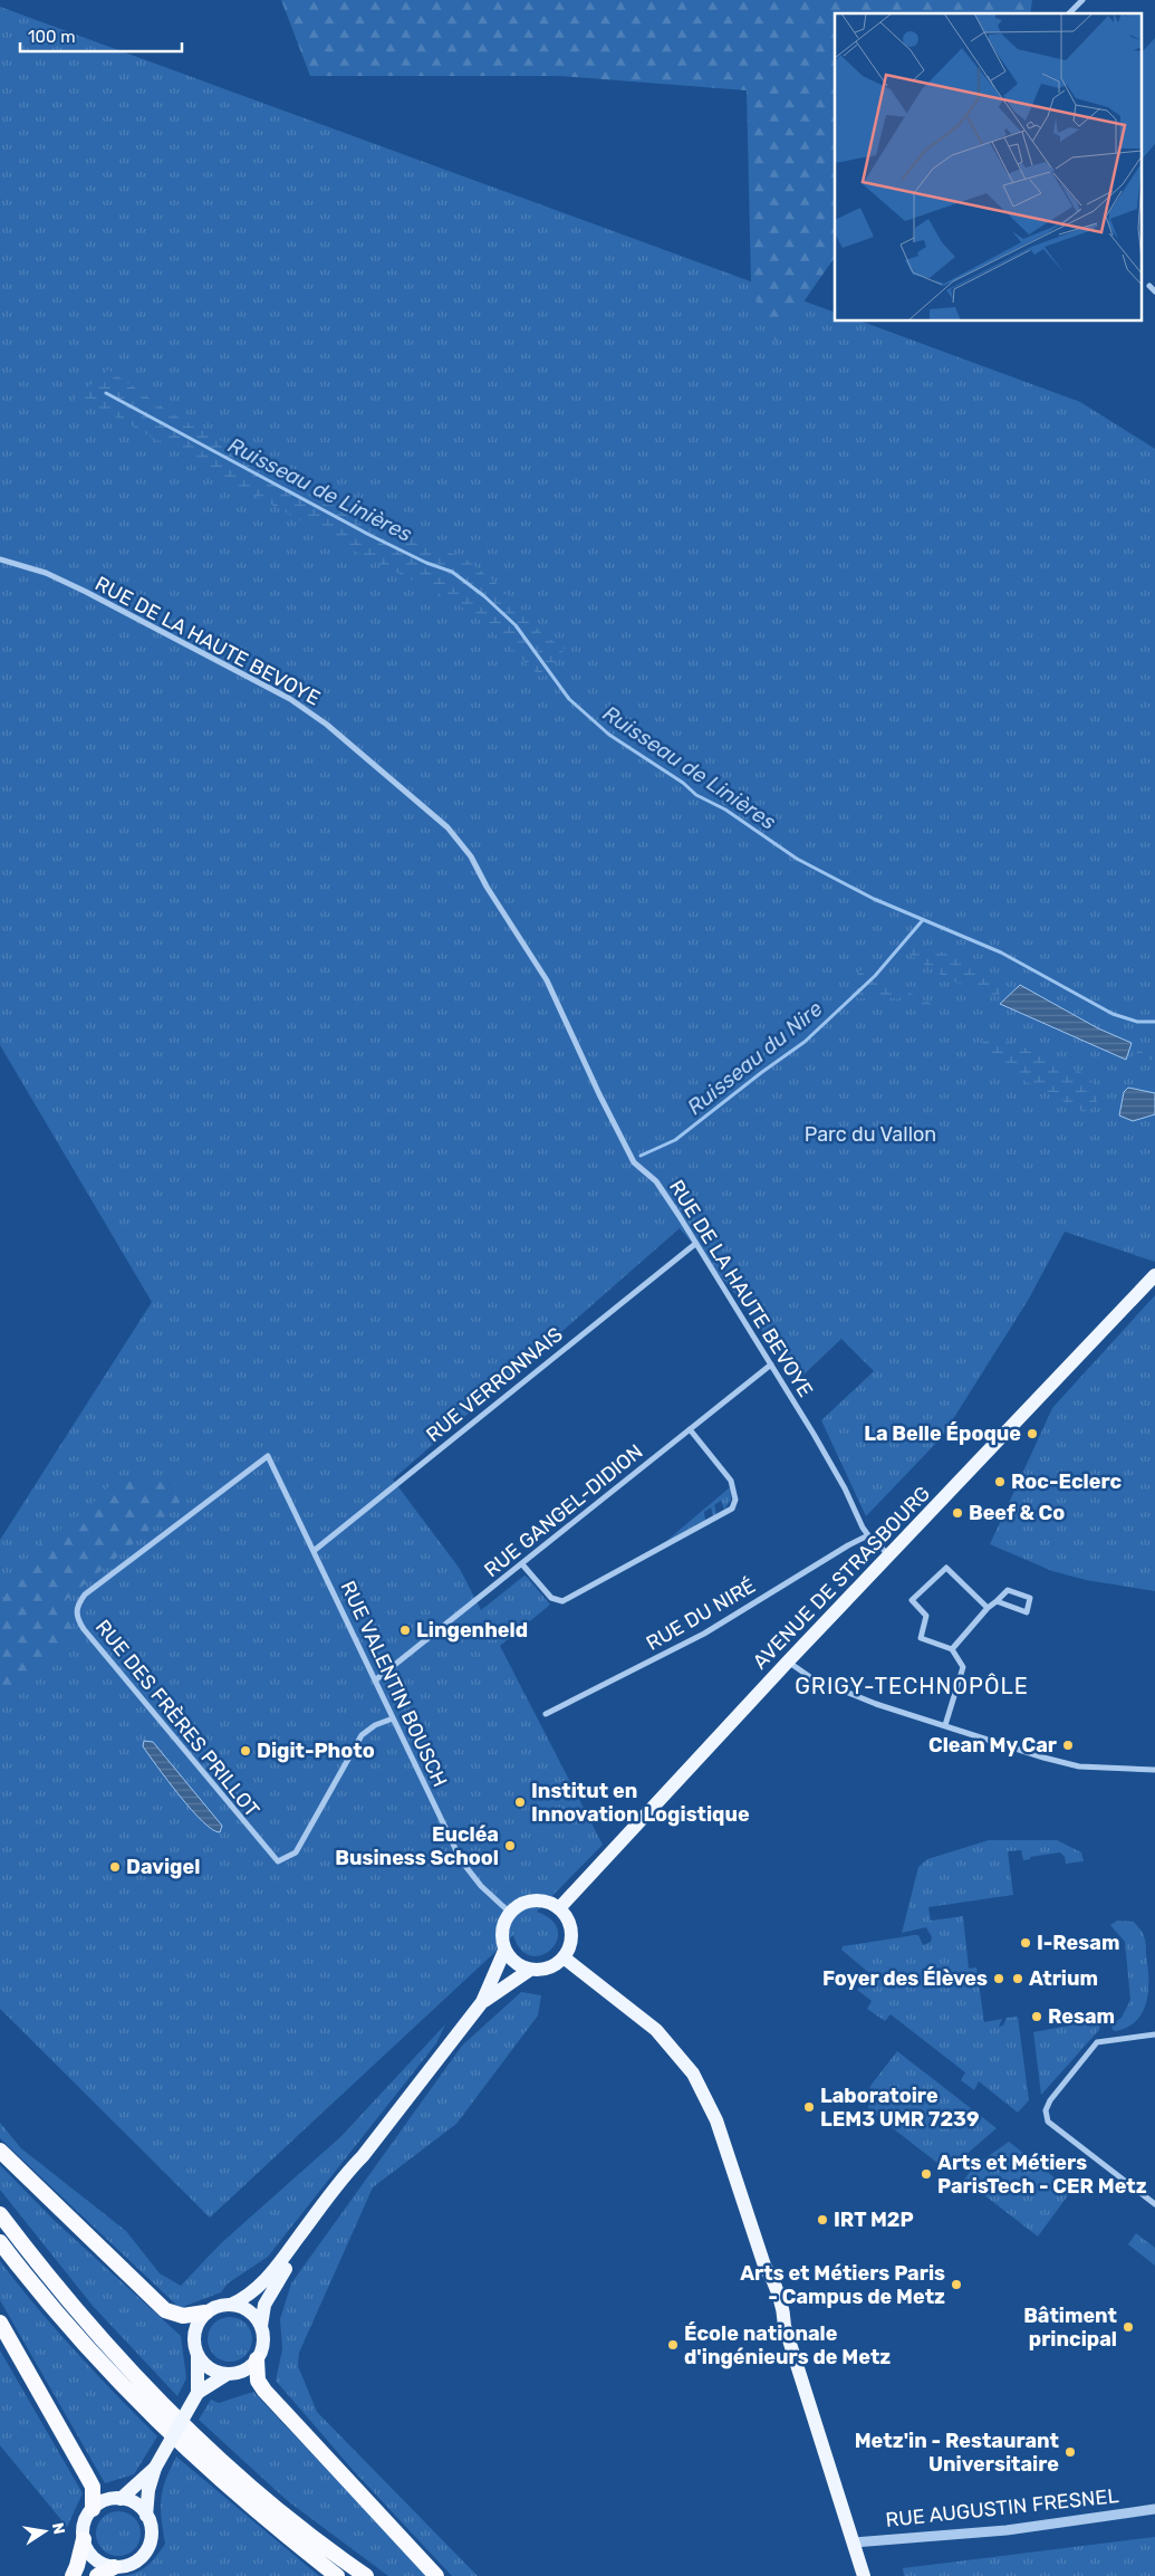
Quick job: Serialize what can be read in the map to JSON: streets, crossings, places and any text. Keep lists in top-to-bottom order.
{
  "streets": {
    "main road": ["AVENUE DE STRASBOURG"],
    "street": [
      "RUE DE LA HAUTE BEVOYE",
      "RUE VERRONNAIS",
      "RUE GANGEL-DIDION",
      "RUE DU NIRÉ",
      "RUE VALENTIN BOUSCH",
      "RUE DES FRÈRES PRILLOT",
      "RUE AUGUSTIN FRESNEL"
    ]
  },
  "crossings": [
    ["RUE DE LA HAUTE BEVOYE", "RUE VERRONNAIS"],
    ["RUE DE LA HAUTE BEVOYE", "RUE GANGEL-DIDION"],
    ["RUE DE LA HAUTE BEVOYE", "AVENUE DE STRASBOURG"],
    ["RUE DE LA HAUTE BEVOYE", "RUE DU NIRÉ"],
    ["RUE VERRONNAIS", "RUE VALENTIN BOUSCH"],
    ["RUE GANGEL-DIDION", "RUE VALENTIN BOUSCH"],
    ["AVENUE DE STRASBOURG", "RUE VALENTIN BOUSCH"],
    ["RUE VALENTIN BOUSCH", "RUE DES FRÈRES PRILLOT"]
  ],
  "districts": ["GRIGY-TECHNOPÔLE"],
  "water": ["Ruisseau de Linières", "Ruisseau du Nire"],
  "parks": ["Parc du Vallon"],
  "places": [
    "La Belle Époque",
    "Roc-Eclerc",
    "Beef & Co",
    "Lingenheld",
    "Clean My Car",
    "Digit-Photo",
    "Institut en Innovation Logistique",
    "Eucléa Business School",
    "Davigel",
    "I-Resam",
    "Foyer des Élèves",
    "Atrium",
    "Resam",
    "Laboratoire LEM3 UMR 7239",
    "Arts et Métiers ParisTech - CER Metz",
    "IRT M2P",
    "Arts et Métiers Paris - Campus de Metz",
    "Bâtiment principal",
    "École nationale d'ingénieurs de Metz",
    "Metz'in - Restaurant Universitaire"
  ],
  "scale_bar": "100 m",
  "north": "right"
}
